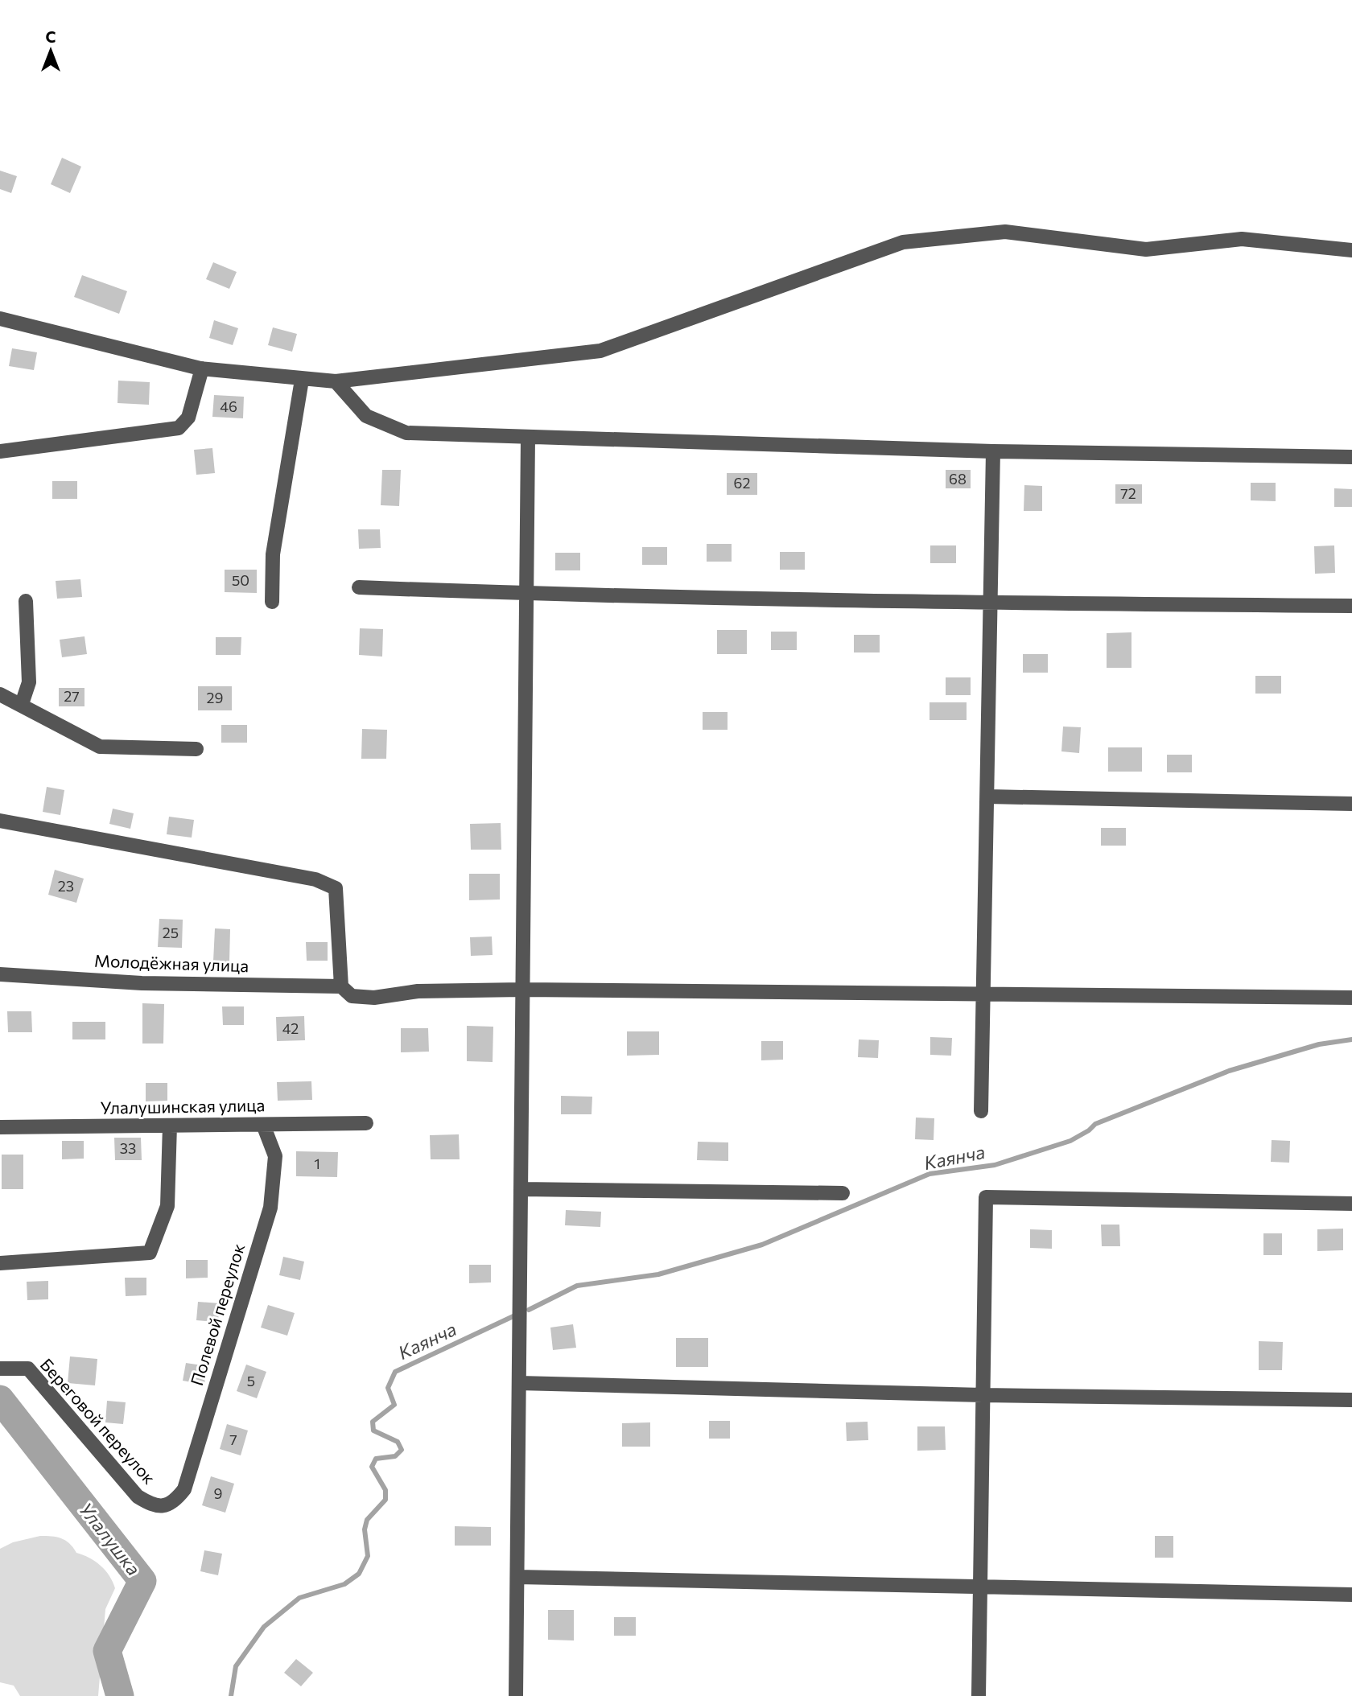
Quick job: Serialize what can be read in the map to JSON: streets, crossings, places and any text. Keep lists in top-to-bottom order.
{
  "streets": {
    "street": [
      "Молодёжная улица",
      "Улалушинская улица",
      "Полевой переулок",
      "Береговой переулок"
    ]
  },
  "crossings": [
    ["Улалушинская улица", "Полевой переулок"],
    ["Полевой переулок", "Береговой переулок"]
  ],
  "water": ["Каянча", "Улалушка"],
  "house_numbers": [
    "46",
    "68",
    "62",
    "72",
    "50",
    "27",
    "29",
    "23",
    "25",
    "42",
    "33",
    "1",
    "5",
    "7",
    "9"
  ],
  "north": "top"
}
